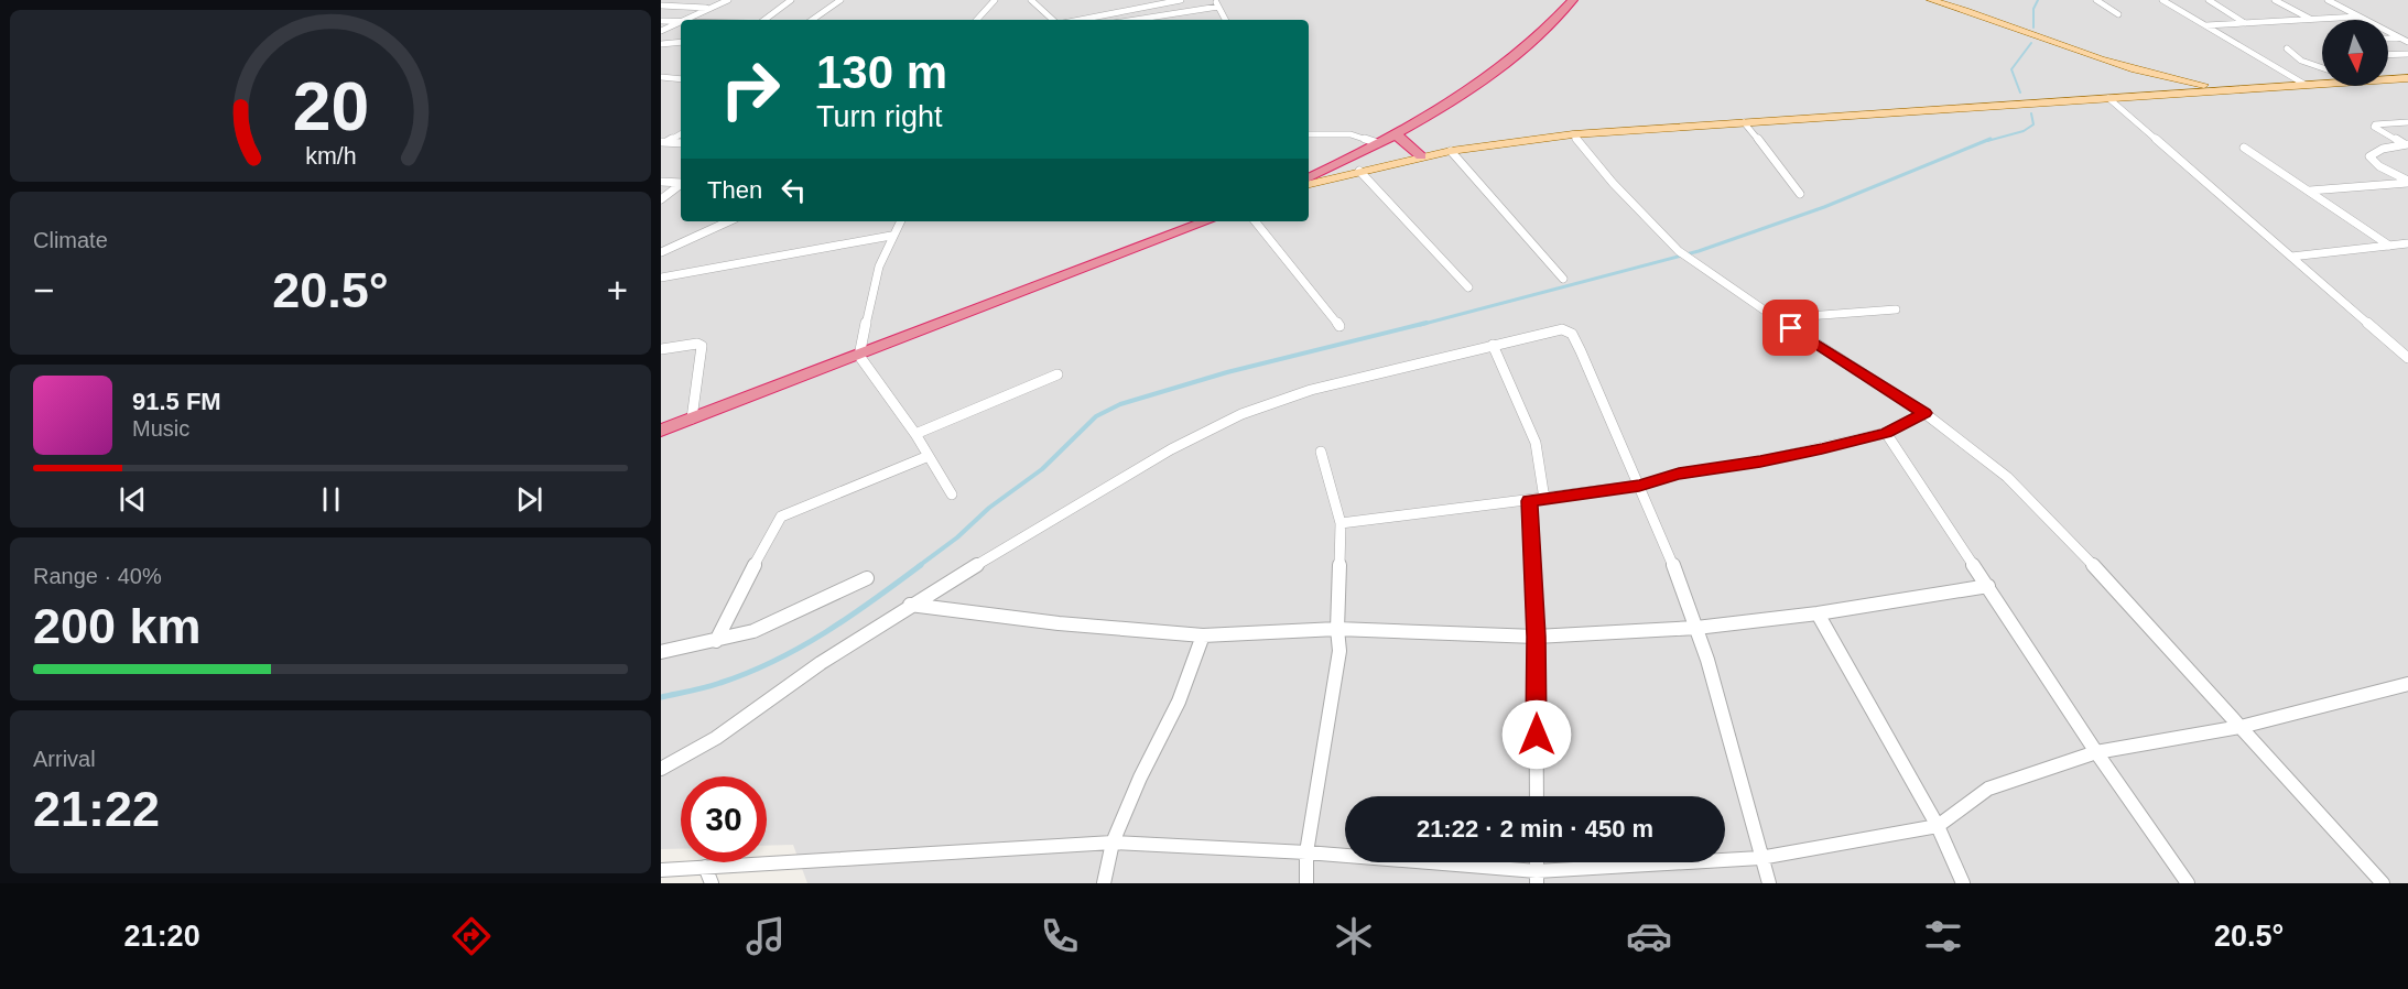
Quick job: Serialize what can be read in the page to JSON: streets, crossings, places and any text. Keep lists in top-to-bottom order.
{
  "north": "bottom",
  "page": {
    "turn": ["130 m", "Turn right"],
    "then": "Then",
    "tile": [
      "Climate",
      ["Range · 40%", "200 km"],
      ["Arrival", "21:22"]
    ],
    "heat": ["−", "20.5°", "+"],
    "song": ["91.5 FM", "Music"],
    "limit": "30",
    "trip": "21:22 · 2 min · 450 m",
    "tabs": ["21:20", "20.5°"],
    "gauge": ["20", "km/h"]
  }
}
